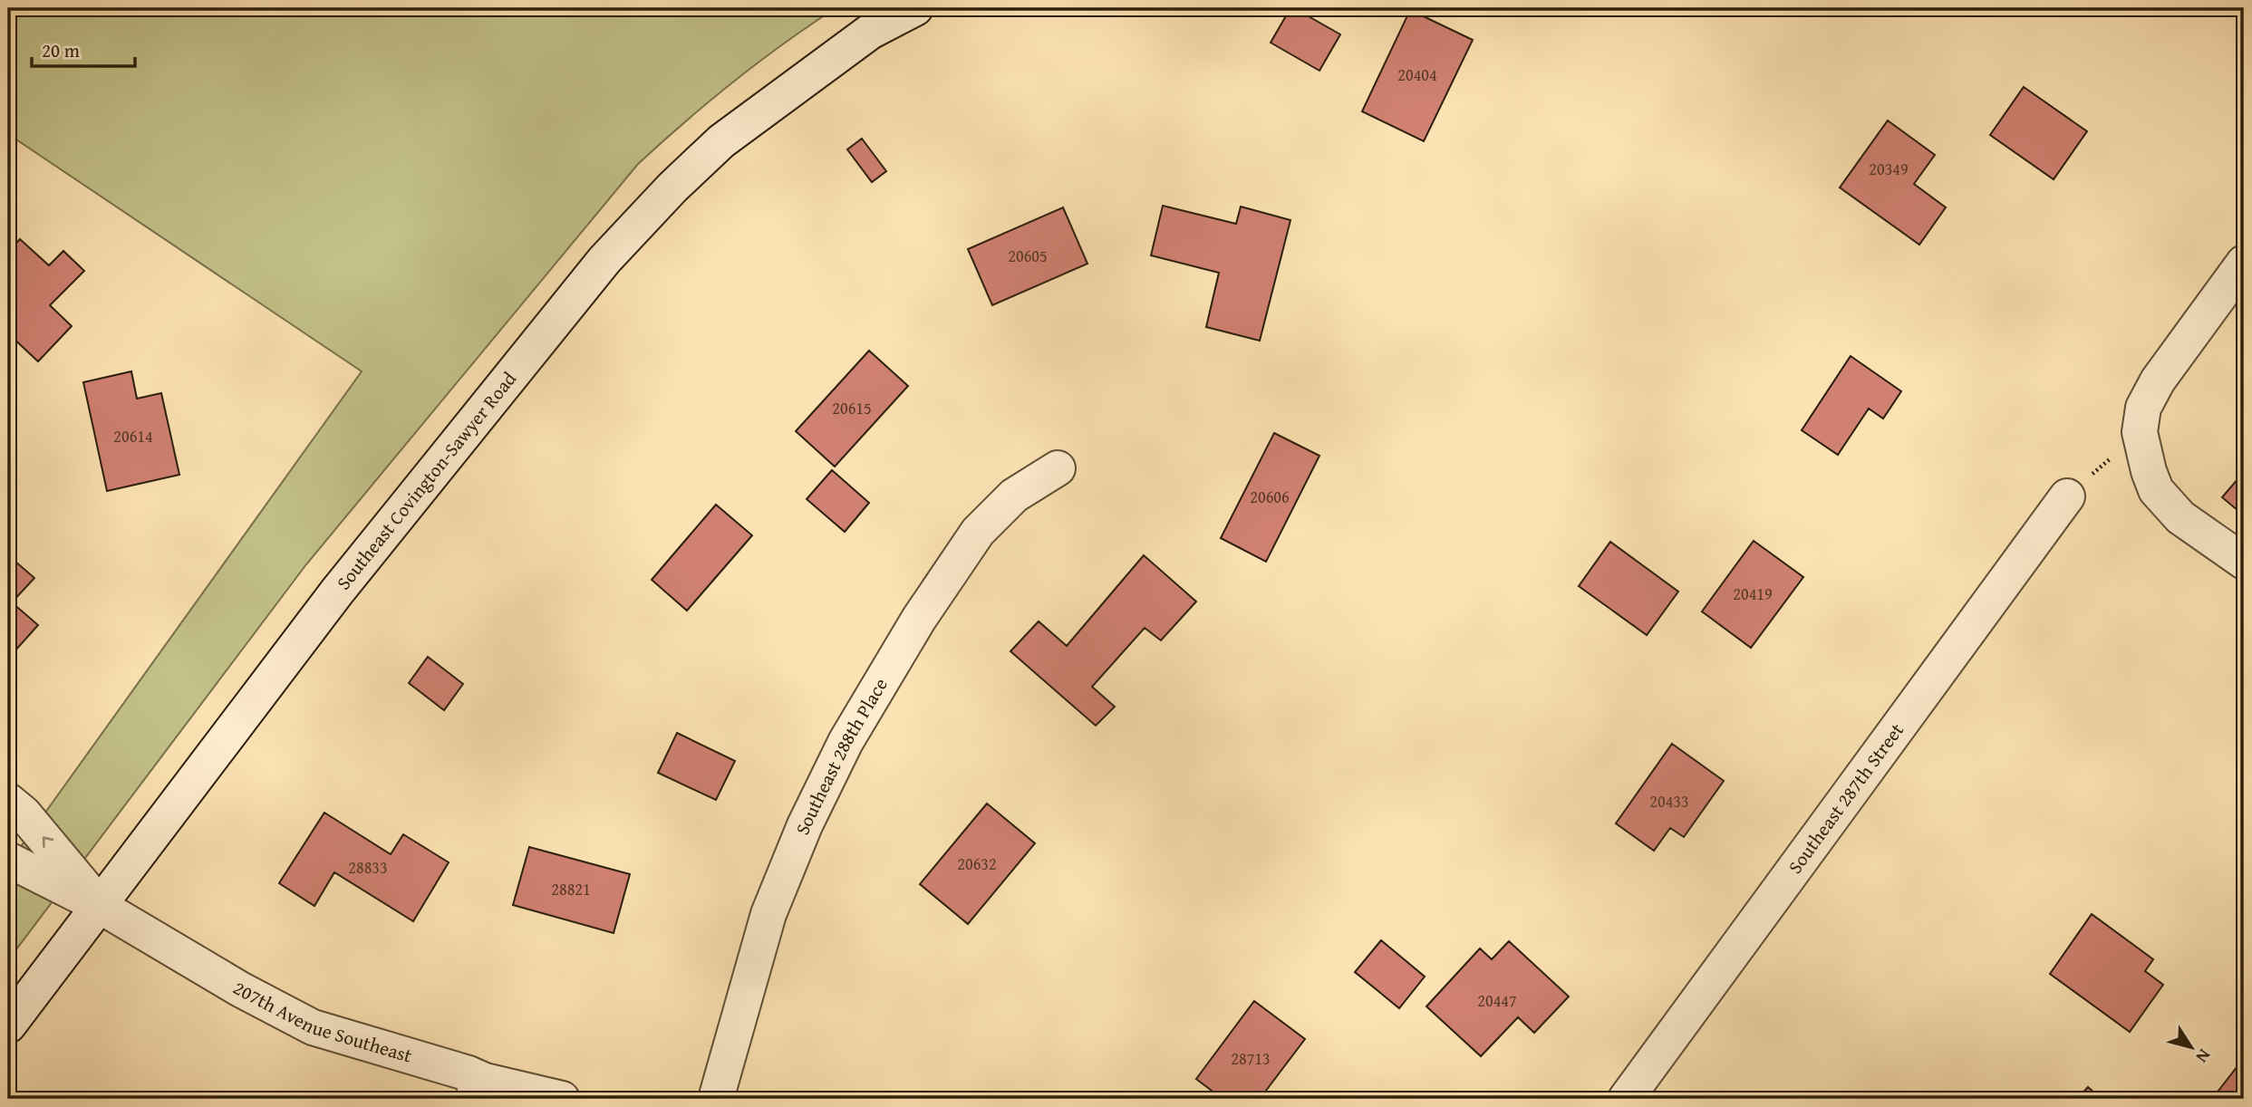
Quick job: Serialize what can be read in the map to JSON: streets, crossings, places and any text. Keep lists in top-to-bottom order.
{
  "streets": {
    "street": [
      "Southeast Covington-Sawyer Road",
      "Southeast 288th Place",
      "Southeast 287th Street",
      "207th Avenue Southeast"
    ]
  },
  "crossings": [
    ["Southeast Covington-Sawyer Road", "207th Avenue Southeast"]
  ],
  "house_numbers": [
    "20404",
    "20349",
    "20605",
    "20615",
    "20614",
    "20606",
    "20419",
    "20433",
    "20632",
    "28833",
    "28821",
    "20447",
    "28713"
  ],
  "scale_bar": "20 m",
  "north": "bottom right"
}
